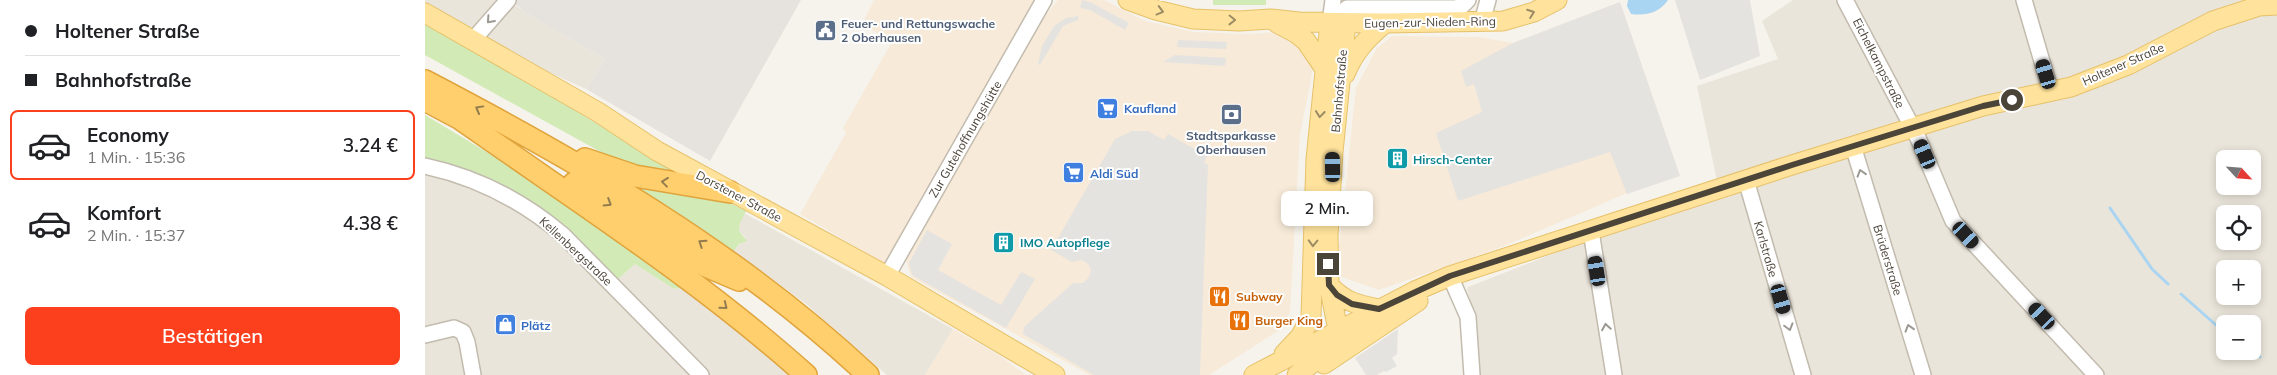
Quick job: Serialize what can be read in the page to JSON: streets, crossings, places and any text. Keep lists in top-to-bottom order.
{
  "streets": {
    "main road": [
      "Eugen-zur-Nieden-Ring",
      "Holtener Straße",
      "Bahnhofstraße",
      "Dorstener Straße"
    ],
    "street": [
      "Eichelkampstraße",
      "Zur Gutehoffnungshütte",
      "Karlstraße",
      "Kellenbergstraße",
      "Brüderstraße"
    ]
  },
  "crossings": [
    ["Eugen-zur-Nieden-Ring", "Bahnhofstraße"],
    ["Eichelkampstraße", "Holtener Straße"],
    ["Holtener Straße", "Bahnhofstraße"],
    ["Holtener Straße", "Karlstraße"],
    ["Holtener Straße", "Brüderstraße"],
    ["Zur Gutehoffnungshütte", "Dorstener Straße"]
  ],
  "one_way": [
    "Eugen-zur-Nieden-Ring",
    "Bahnhofstraße",
    "Karlstraße",
    "Brüderstraße"
  ],
  "places": {
    "public building": ["Feuer- und Rettungswache 2 Oberhausen"],
    "supermarket": ["Kaufland", "Aldi Süd"],
    "bank": ["Stadtsparkasse Oberhausen"],
    "building": ["Hirsch-Center", "IMO Autopflege"],
    "restaurant": ["Subway", "Burger King"],
    "shop": ["Plätz"]
  },
  "north": "bottom right",
  "page": {
    "banner": ["Holtener Straße", "Bahnhofstraße"],
    "list": [
      {
        "name": "Economy",
        "note": "1 Min. · 15:36",
        "value": "3.24 €"
      },
      {
        "name": "Komfort",
        "note": "2 Min. · 15:37",
        "value": "4.38 €"
      }
    ],
    "map_buttons": ["+", "−"],
    "bubble": "2 Min.",
    "buttons": "Bestätigen"
  }
}
